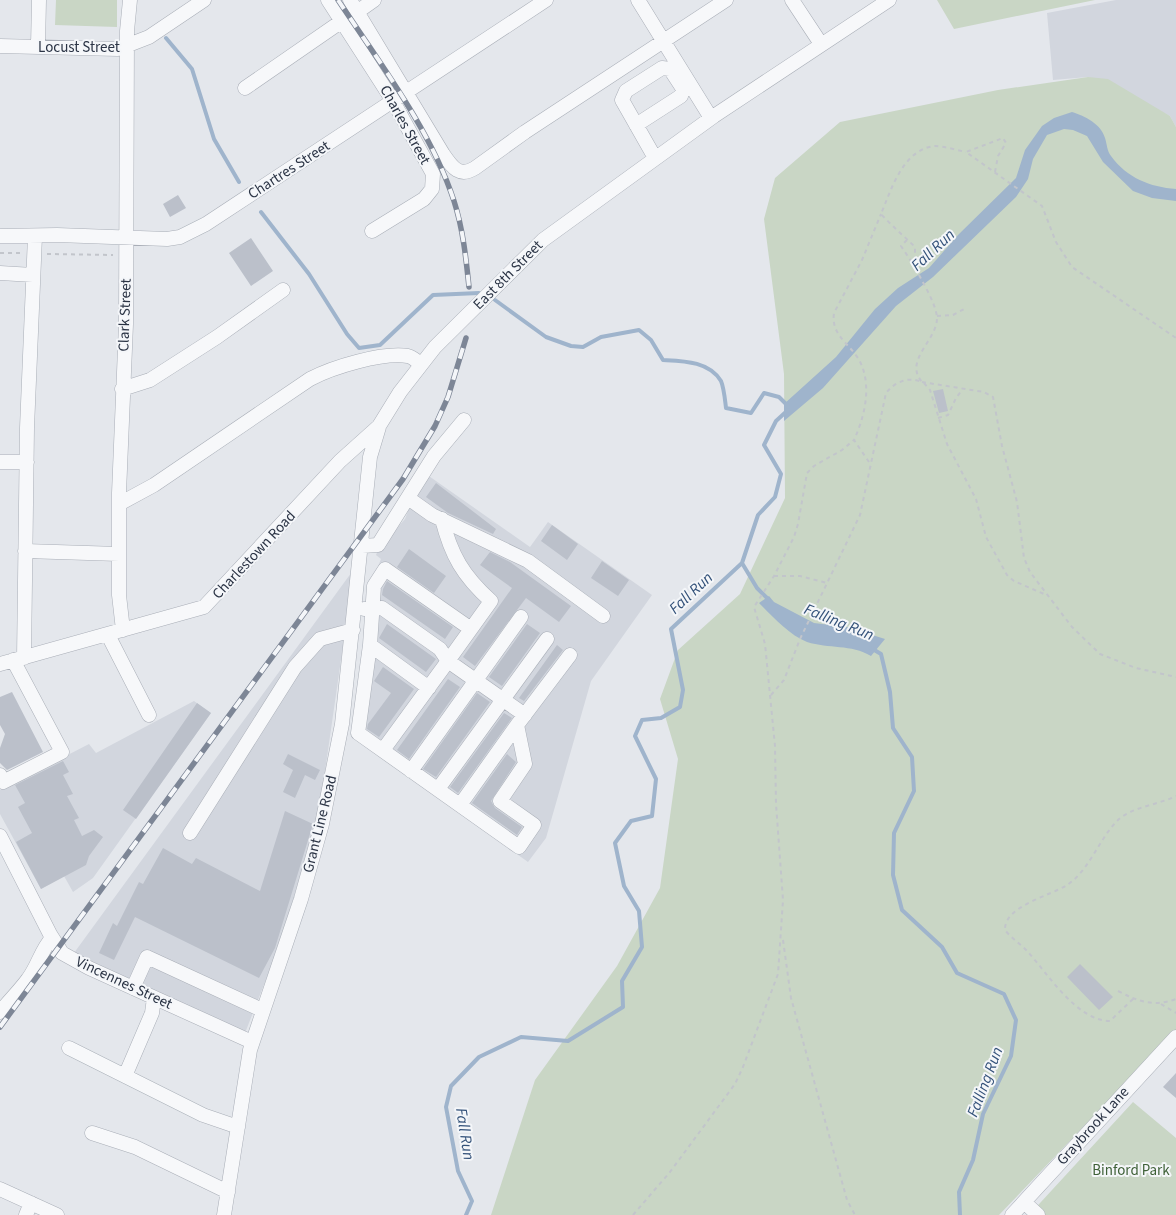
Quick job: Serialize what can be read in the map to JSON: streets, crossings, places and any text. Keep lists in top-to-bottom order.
{
  "streets": {
    "street": [
      "Locust Street",
      "Charles Street",
      "Chartres Street",
      "East 8th Street",
      "Clark Street",
      "Charlestown Road",
      "Grant Line Road",
      "Vincennes Street",
      "Graybrook Lane"
    ]
  },
  "crossings": [
    ["Locust Street", "Clark Street"],
    ["Charles Street", "Chartres Street"],
    ["Chartres Street", "Clark Street"],
    ["East 8th Street", "Charlestown Road"],
    ["Clark Street", "Charlestown Road"],
    ["Charlestown Road", "Grant Line Road"],
    ["Grant Line Road", "Vincennes Street"]
  ],
  "water": ["Fall Run", "Falling Run"],
  "parks": ["Binford Park"]
}
